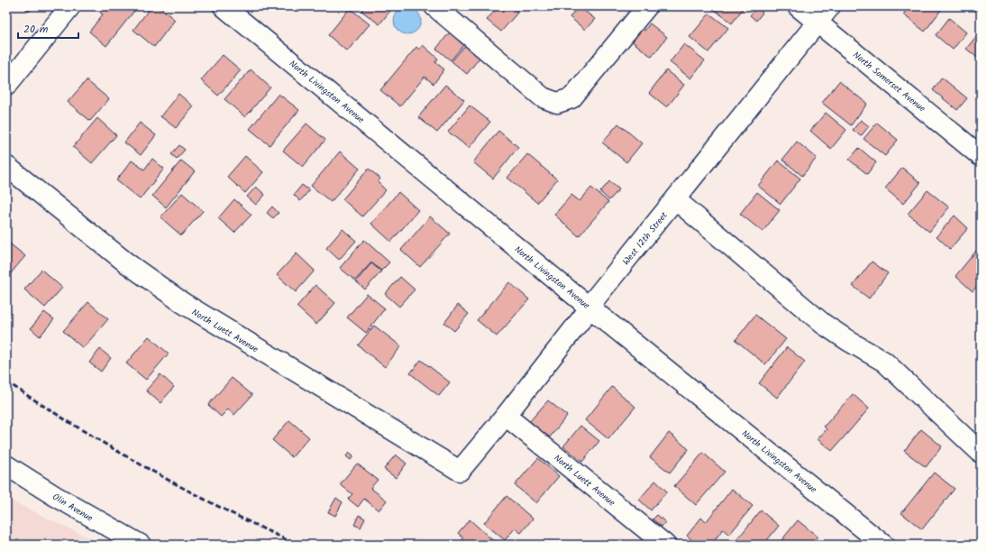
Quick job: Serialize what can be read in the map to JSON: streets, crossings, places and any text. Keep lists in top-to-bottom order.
{
  "streets": {
    "street": [
      "North Somerset Avenue",
      "North Livingston Avenue",
      "West 12th Street",
      "North Luett Avenue",
      "Olin Avenue"
    ]
  },
  "crossings": [
    ["North Somerset Avenue", "West 12th Street"],
    ["North Livingston Avenue", "West 12th Street"],
    ["West 12th Street", "North Luett Avenue"]
  ],
  "scale_bar": "20 m"
}
